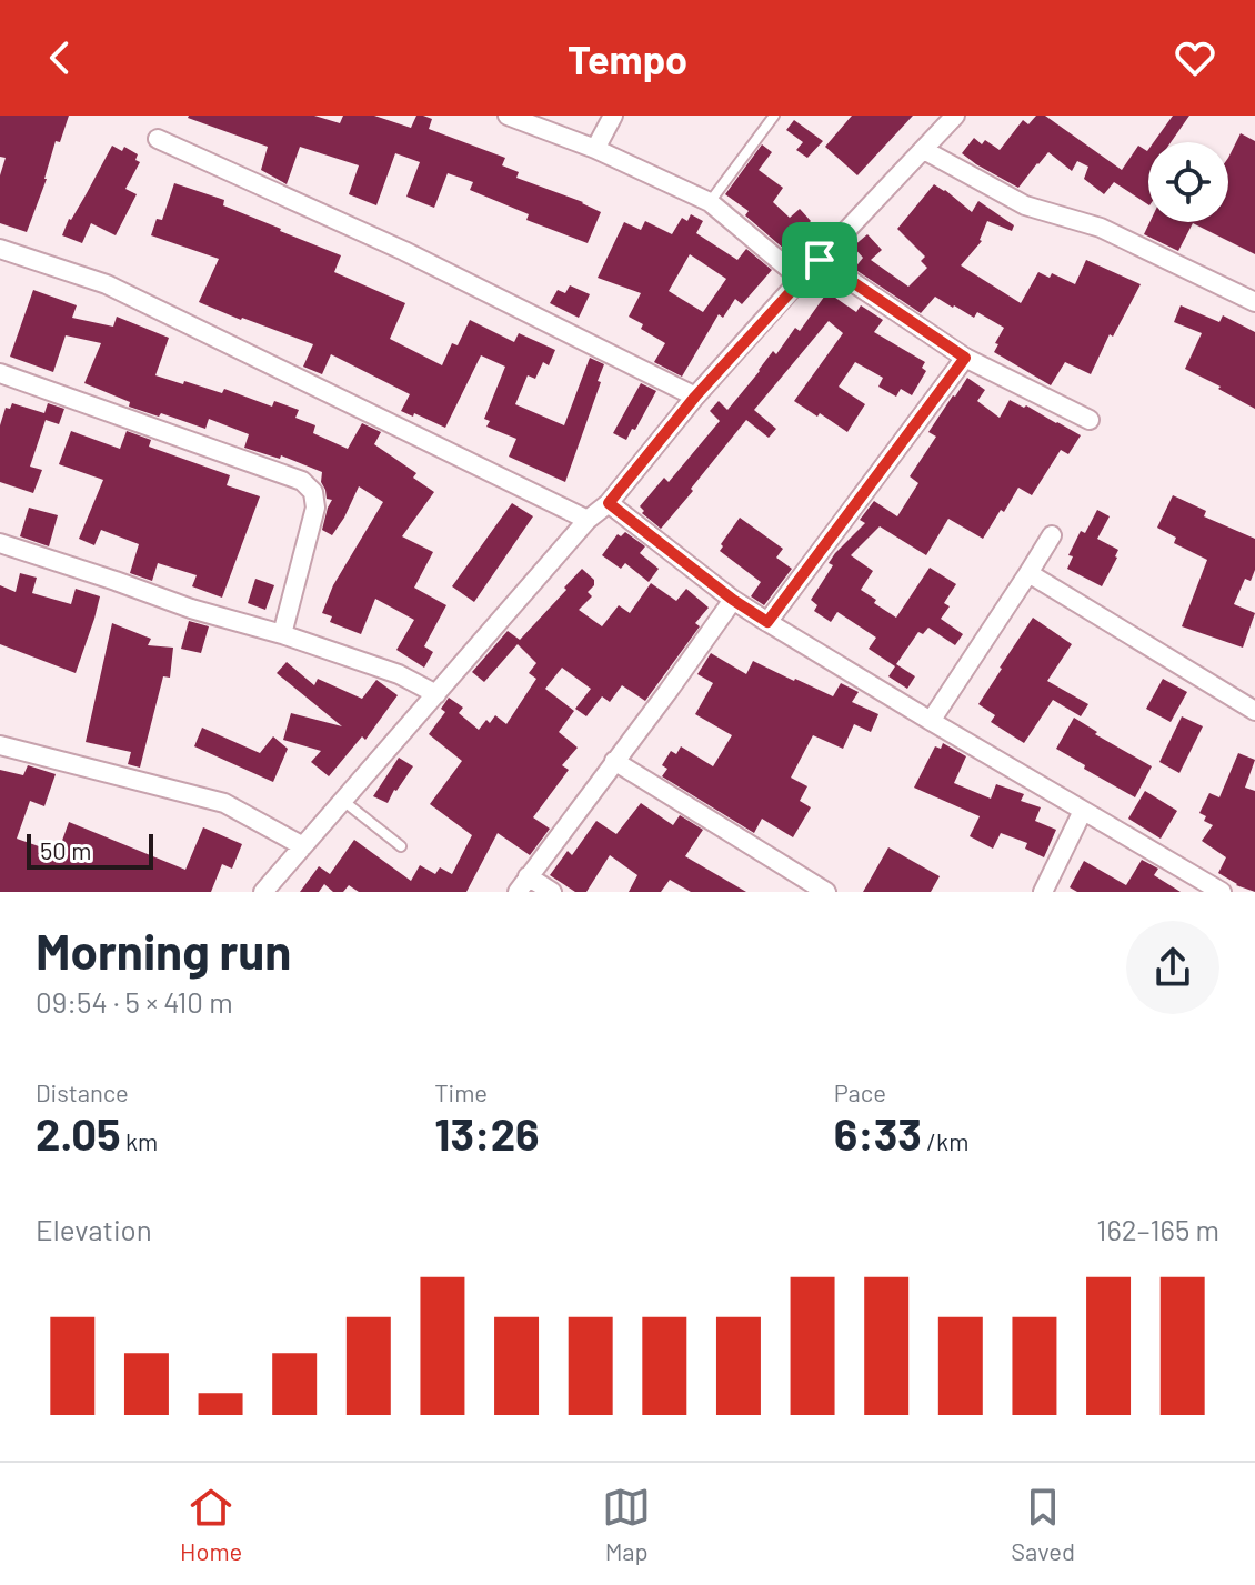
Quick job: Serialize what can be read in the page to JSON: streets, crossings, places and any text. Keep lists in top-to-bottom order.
{
  "scale_bar": "50 m",
  "page": {
    "header": "Tempo",
    "scale": "50 m",
    "heading": ["Morning run", "09:54 · 5 × 410 m"],
    "stats": [
      ["Distance", "2.05 km"],
      ["Time", "13:26"],
      ["Pace", "6:33 /km"]
    ],
    "chart": ["Elevation", "162–165 m"],
    "tabs": ["Home", "Map", "Saved"]
  }
}
